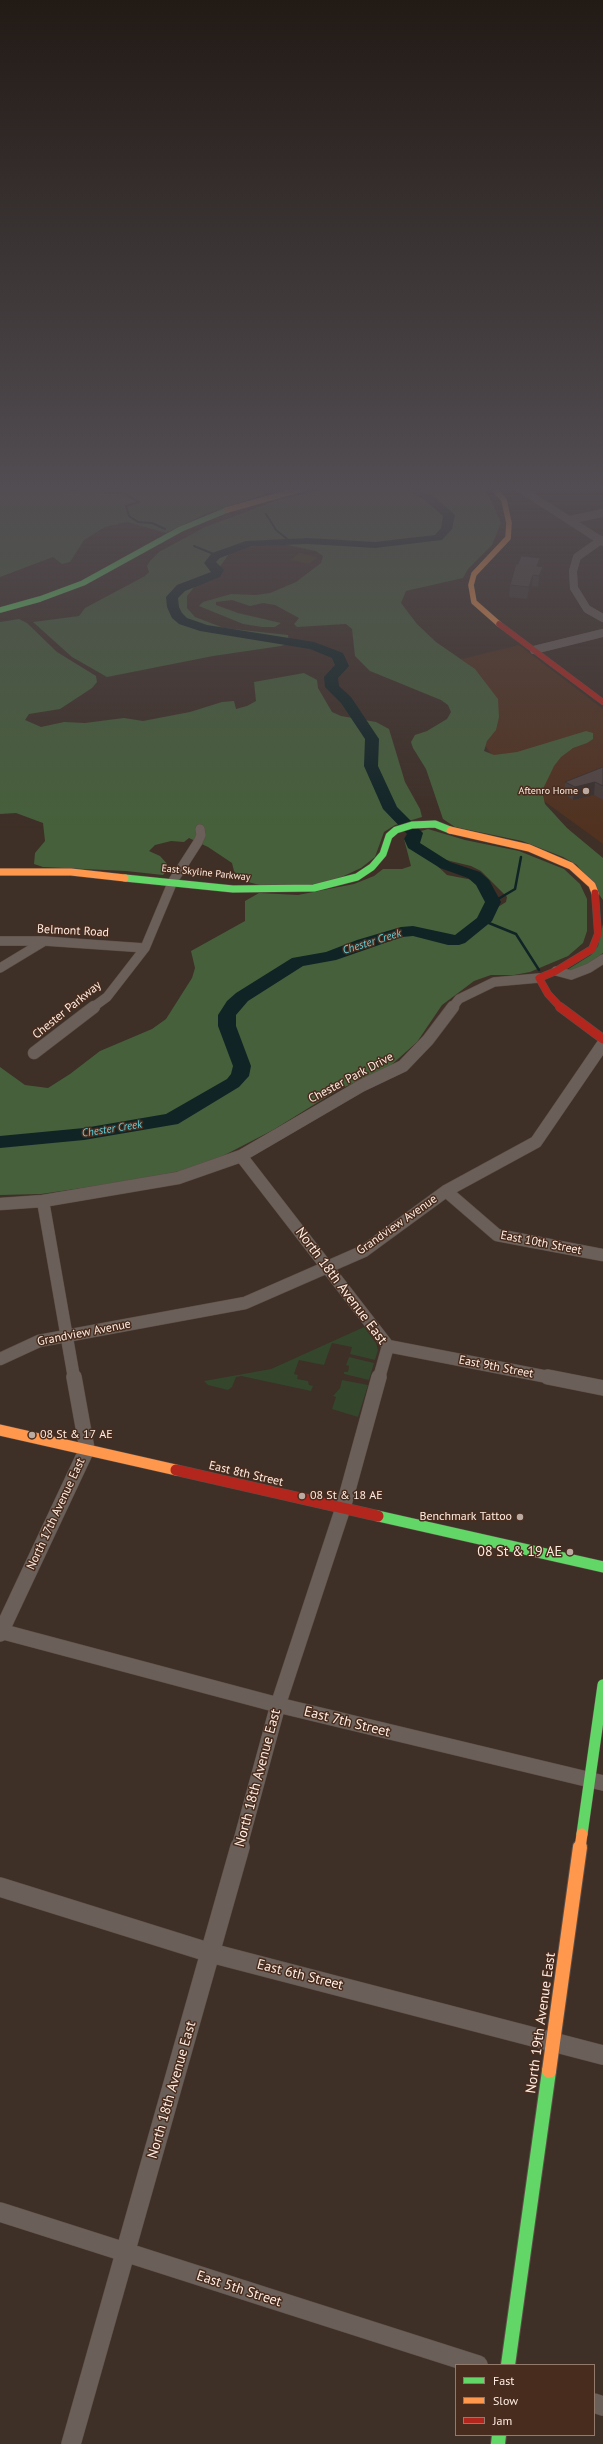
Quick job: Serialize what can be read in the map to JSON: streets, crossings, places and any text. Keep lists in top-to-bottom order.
{
  "streets": {
    "street": [
      "East Skyline Parkway",
      "Belmont Road",
      "Chester Parkway",
      "Chester Park Drive",
      "Grandview Avenue",
      "East 10th Street",
      "North 18th Avenue East",
      "East 9th Street",
      "East 8th Street",
      "North 17th Avenue East",
      "East 7th Street",
      "East 6th Street",
      "North 19th Avenue East",
      "East 5th Street"
    ]
  },
  "crossings": [
    ["East Skyline Parkway", "Chester Parkway"],
    ["East Skyline Parkway", "Chester Park Drive"],
    ["Belmont Road", "Chester Parkway"],
    ["Chester Park Drive", "North 18th Avenue East"],
    ["Chester Park Drive", "North 17th Avenue East"],
    ["Grandview Avenue", "East 10th Street"],
    ["Grandview Avenue", "North 18th Avenue East"],
    ["Grandview Avenue", "North 17th Avenue East"],
    ["North 18th Avenue East", "East 9th Street"],
    ["North 18th Avenue East", "East 8th Street"],
    ["North 18th Avenue East", "East 7th Street"],
    ["North 18th Avenue East", "East 6th Street"],
    ["North 18th Avenue East", "East 5th Street"],
    ["East 8th Street", "North 17th Avenue East"],
    ["North 17th Avenue East", "East 7th Street"],
    ["East 7th Street", "North 19th Avenue East"],
    ["East 6th Street", "North 19th Avenue East"]
  ],
  "water": ["Chester Creek"],
  "places": [
    "Aftenro Home",
    "08 St & 17 AE",
    "08 St & 18 AE",
    "Benchmark Tattoo",
    "08 St & 19 AE"
  ],
  "legend": ["Fast", "Slow", "Jam"]
}
